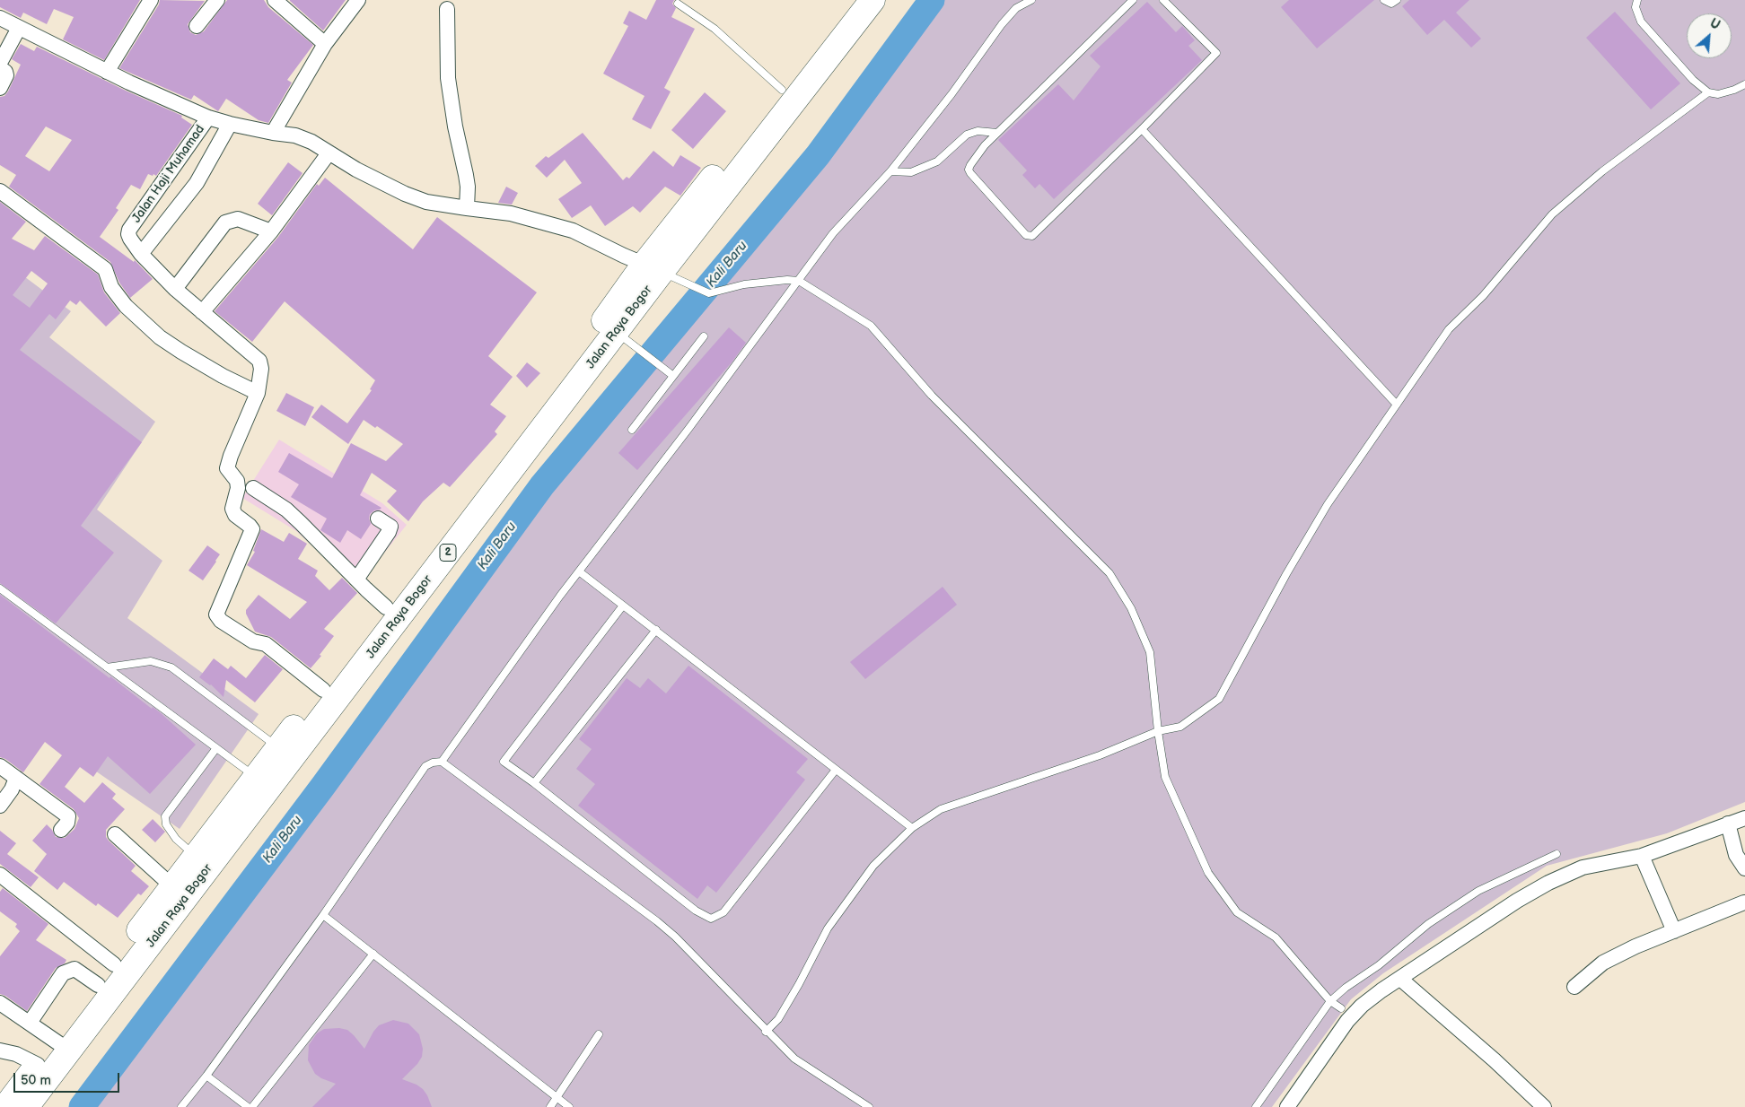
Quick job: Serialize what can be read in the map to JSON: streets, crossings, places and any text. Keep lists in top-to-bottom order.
{
  "streets": {
    "highway": ["Jalan Raya Bogor", "2"],
    "street": ["Jalan Haji Muhamad"]
  },
  "crossings": [
    ["Jalan Haji Muhamad", "Jalan Raya Bogor"]
  ],
  "water": ["Kali Baru"],
  "scale_bar": "50 m",
  "north": "top right"
}
